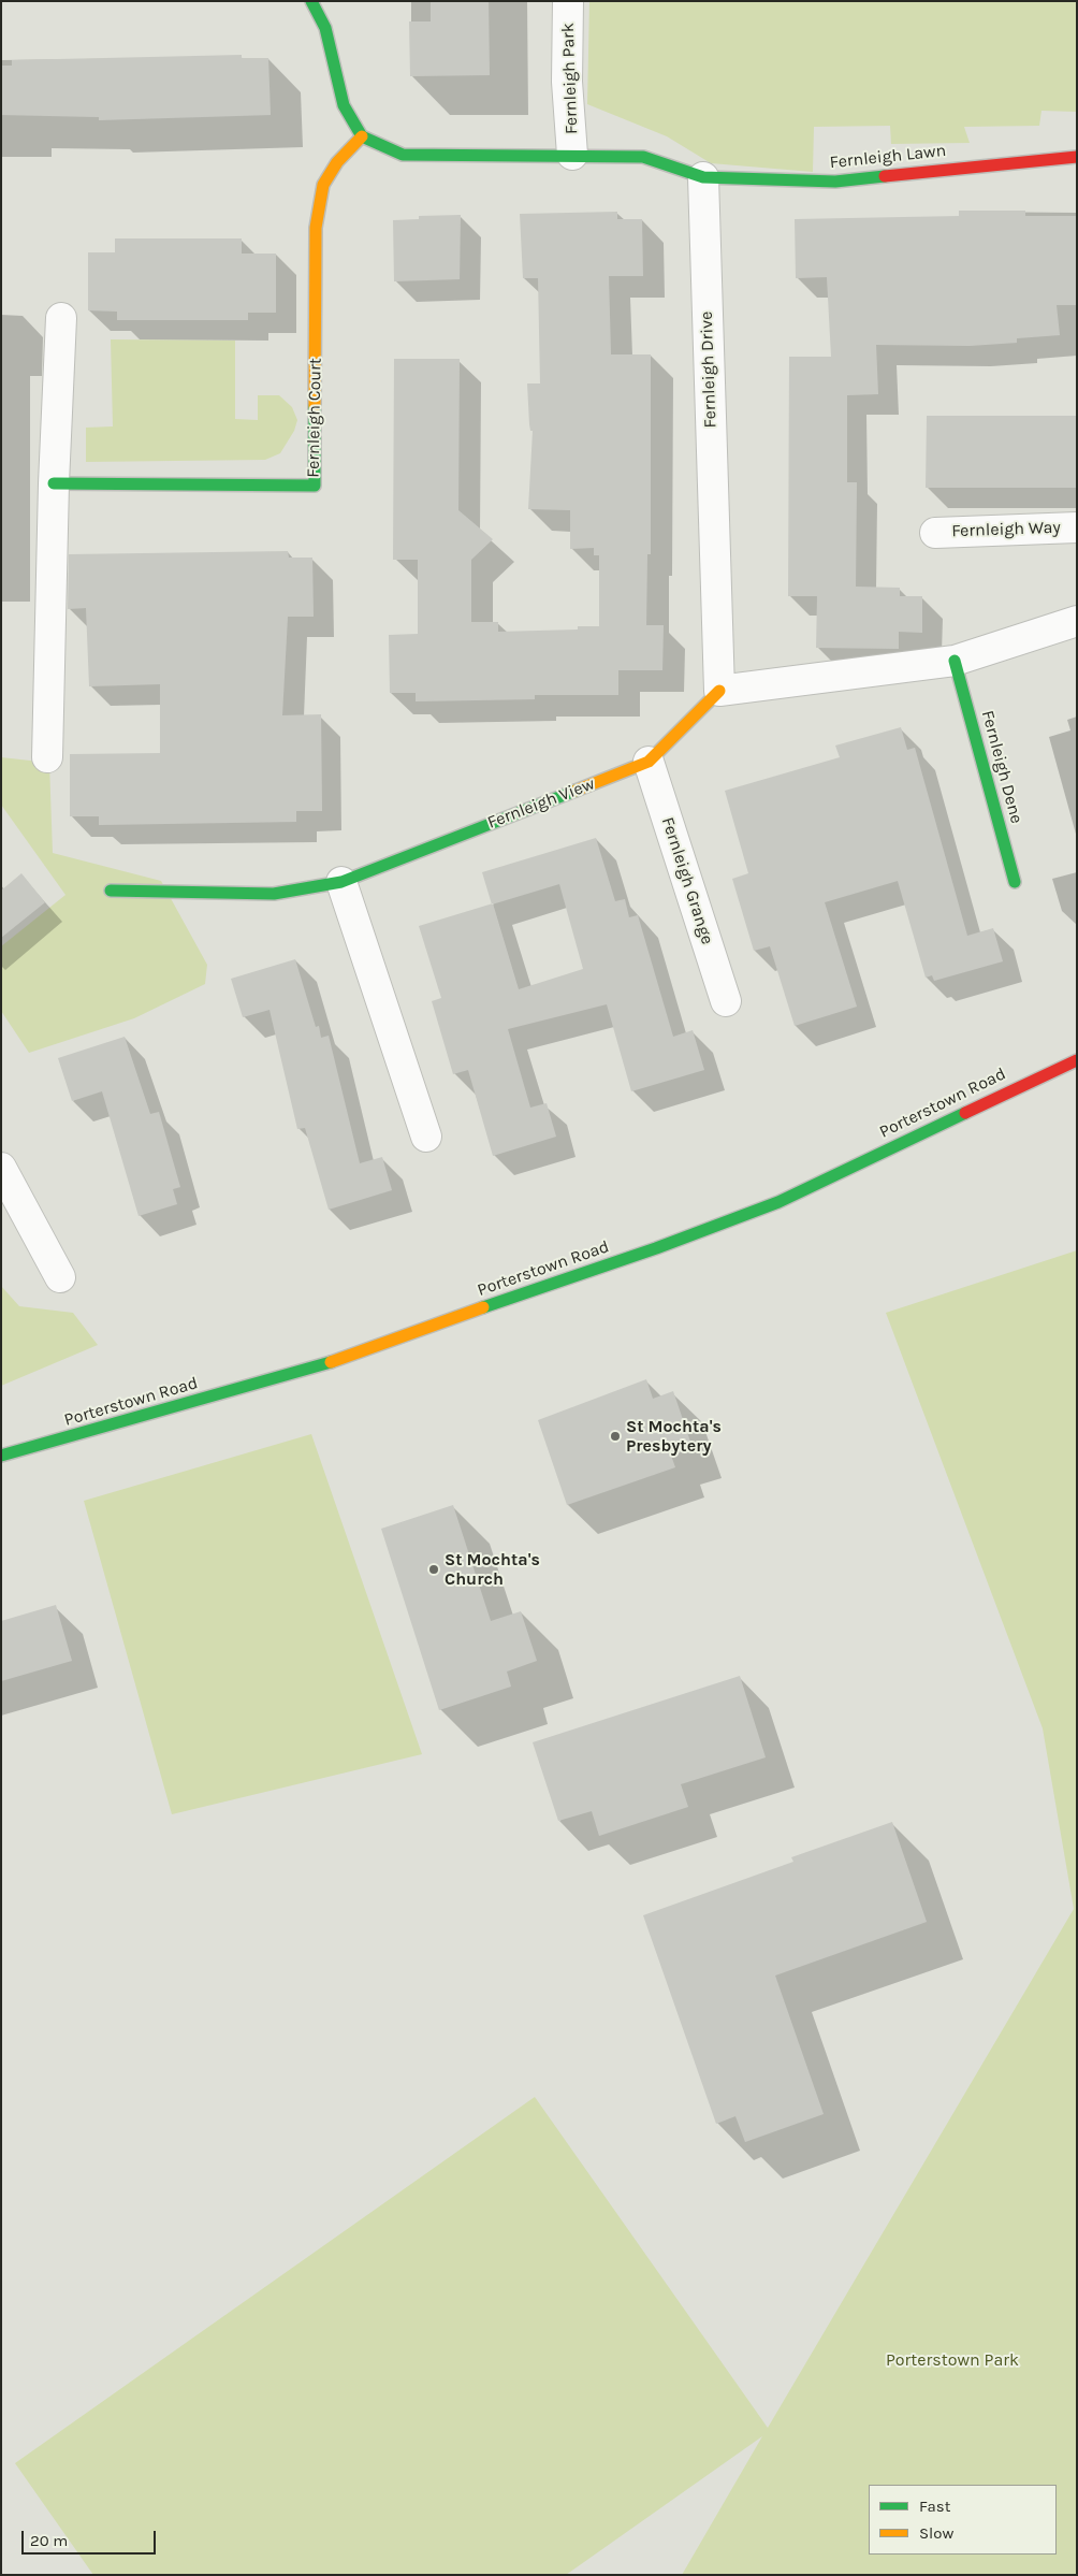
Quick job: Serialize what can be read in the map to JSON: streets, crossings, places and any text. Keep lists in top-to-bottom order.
{
  "streets": {
    "street": [
      "Fernleigh Park",
      "Fernleigh Lawn",
      "Fernleigh Drive",
      "Fernleigh Court",
      "Fernleigh Way",
      "Fernleigh Dene",
      "Fernleigh View",
      "Fernleigh Grange",
      "Porterstown Road"
    ]
  },
  "crossings": [
    ["Fernleigh Lawn", "Fernleigh Drive"],
    ["Fernleigh Drive", "Fernleigh View"],
    ["Fernleigh View", "Fernleigh Grange"]
  ],
  "parks": ["Porterstown Park"],
  "places": ["St Mochta's Presbytery", "St Mochta's Church"],
  "legend": ["Fast", "Slow"],
  "scale_bar": "20 m"
}
